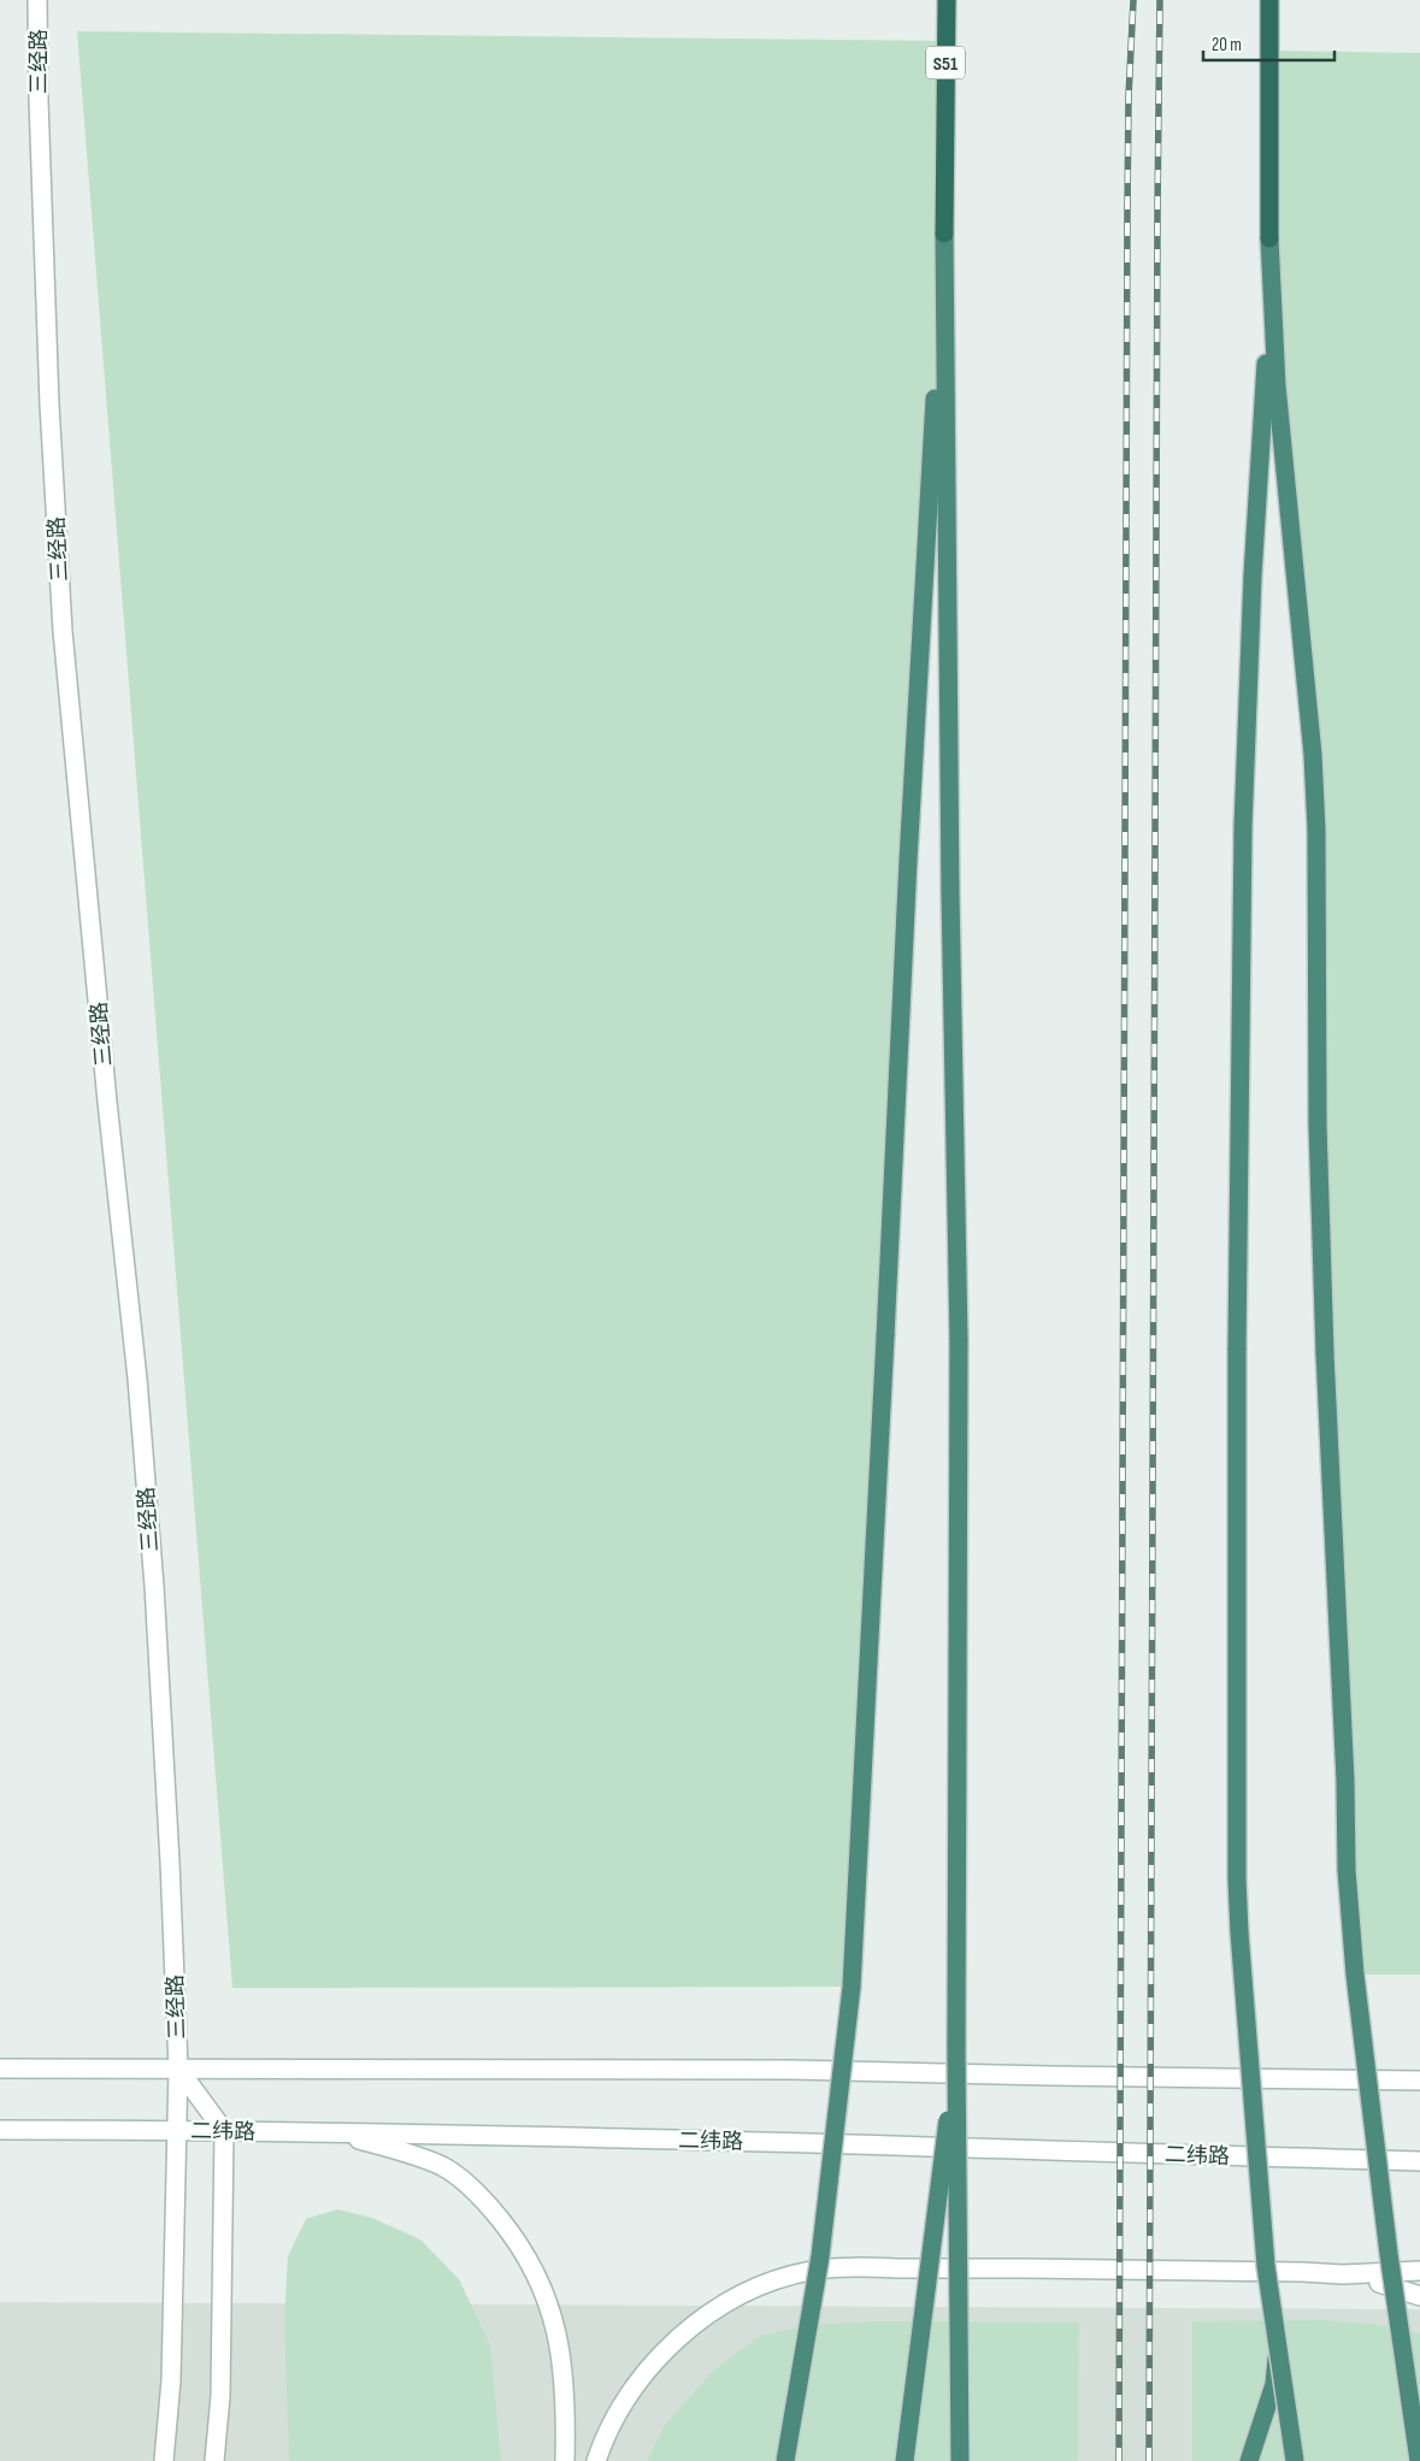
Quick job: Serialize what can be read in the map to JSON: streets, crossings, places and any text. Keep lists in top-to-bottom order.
{
  "streets": {
    "highway": ["S51"],
    "main road": ["三经路", "二纬路"]
  },
  "crossings": [
    ["三经路", "二纬路"]
  ],
  "scale_bar": "20 m"
}
